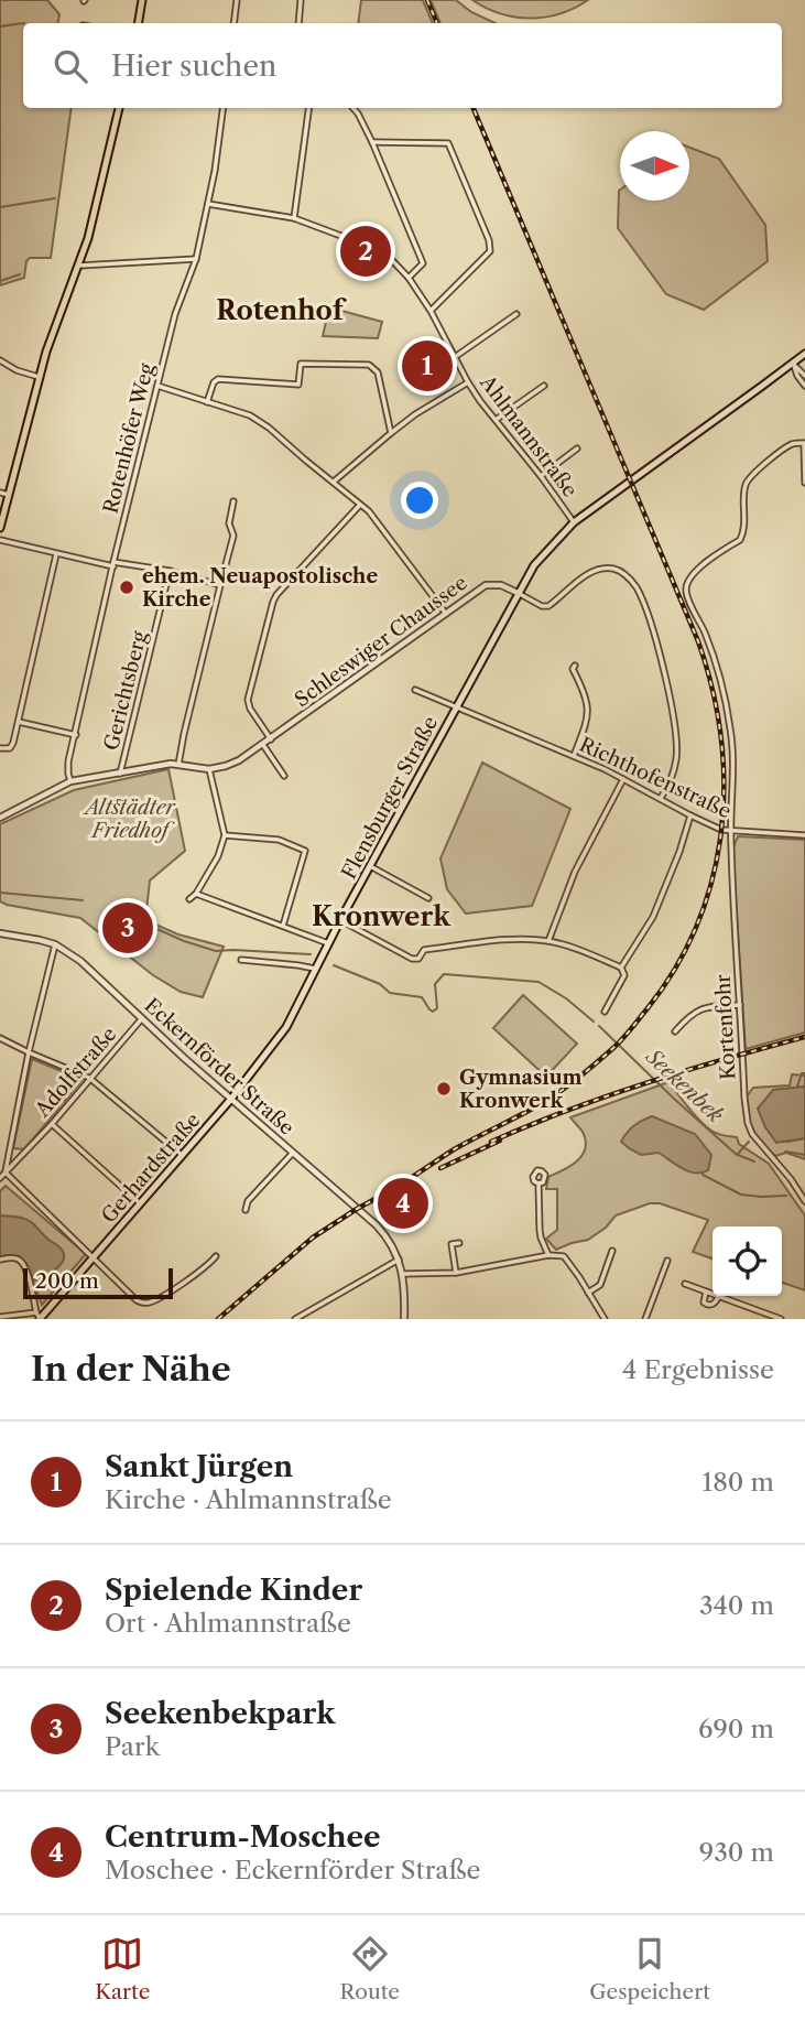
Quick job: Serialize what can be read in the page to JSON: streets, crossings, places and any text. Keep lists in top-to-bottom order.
{
  "streets": {
    "main road": ["Flensburger Straße", "Gerhardstraße"],
    "street": [
      "Ahlmannstraße",
      "Rotenhöfer Weg",
      "Schleswiger Chaussee",
      "Gerichtsberg",
      "Richthofenstraße",
      "Kortenfohr",
      "Eckernförder Straße",
      "Adolfstraße"
    ]
  },
  "crossings": [
    ["Ahlmannstraße", "Rotenhöfer Weg"],
    ["Rotenhöfer Weg", "Schleswiger Chaussee"],
    ["Schleswiger Chaussee", "Gerichtsberg"],
    ["Schleswiger Chaussee", "Flensburger Straße"],
    ["Richthofenstraße", "Flensburger Straße"],
    ["Richthofenstraße", "Kortenfohr"],
    ["Flensburger Straße", "Eckernförder Straße"],
    ["Flensburger Straße", "Gerhardstraße"],
    ["Eckernförder Straße", "Adolfstraße"],
    ["Eckernförder Straße", "Gerhardstraße"]
  ],
  "districts": ["Rotenhof", "Kronwerk"],
  "water": ["Seekenbek"],
  "parks": ["Altstädter Friedhof"],
  "places": ["ehem. Neuapostolische Kirche", "Gymnasium Kronwerk"],
  "scale_bar": "200 m",
  "north": "right",
  "page": {
    "search": "Hier suchen",
    "pins": [
      "2",
      "1",
      "3",
      "4"
    ],
    "scale": "200 m",
    "heading": ["In der Nähe", "4 Ergebnisse"],
    "list": [
      {
        "mark": "1",
        "name": "Sankt Jürgen",
        "note": "Kirche · Ahlmannstraße",
        "value": "180 m"
      },
      {
        "mark": "2",
        "name": "Spielende Kinder",
        "note": "Ort · Ahlmannstraße",
        "value": "340 m"
      },
      {
        "mark": "3",
        "name": "Seekenbekpark",
        "note": "Park",
        "value": "690 m"
      },
      {
        "mark": "4",
        "name": "Centrum-Moschee",
        "note": "Moschee · Eckernförder Straße",
        "value": "930 m"
      }
    ],
    "nav": ["Karte", "Route", "Gespeichert"]
  }
}
